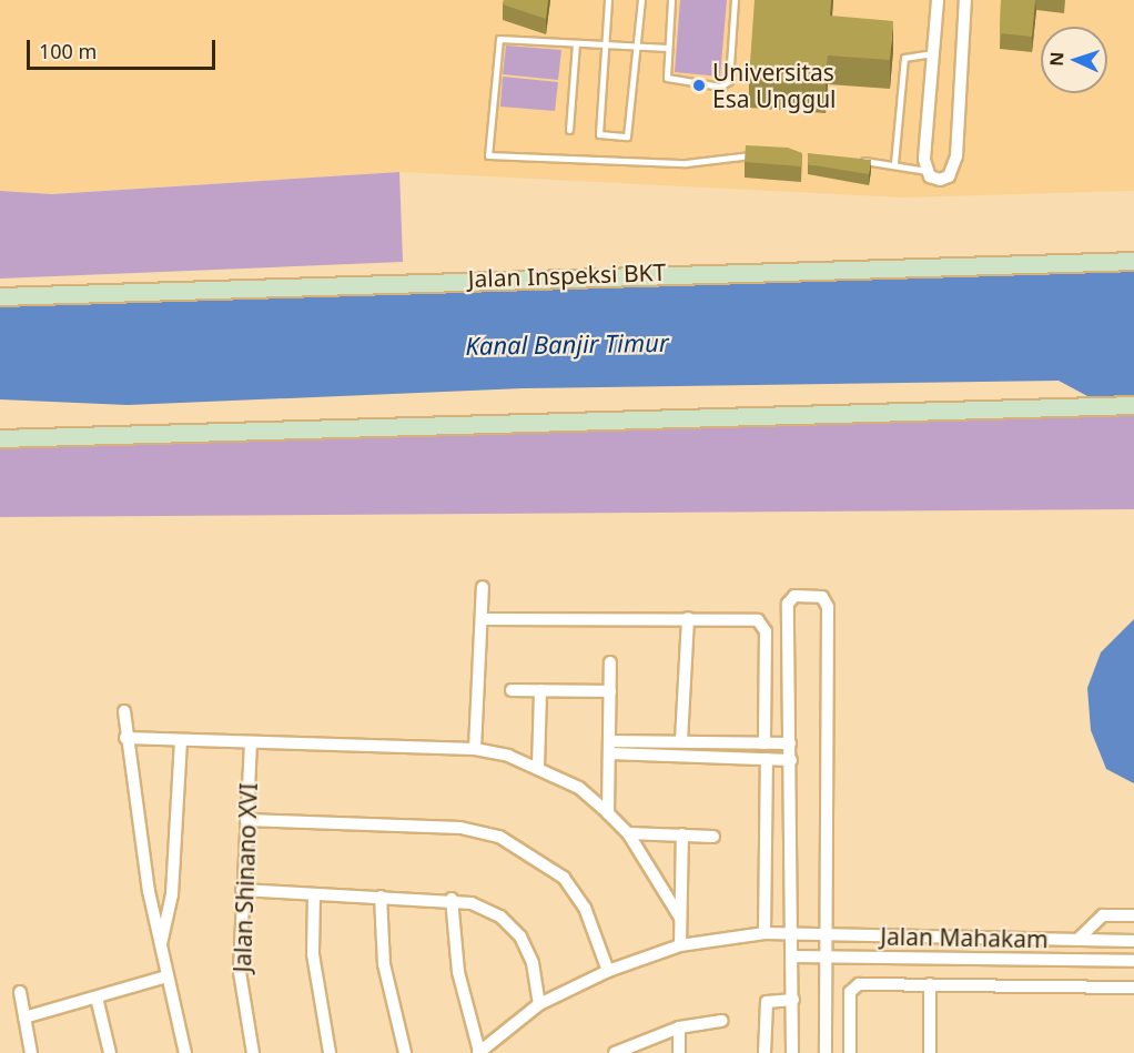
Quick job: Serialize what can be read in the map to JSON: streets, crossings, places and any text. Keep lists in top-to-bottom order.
{
  "streets": {
    "street": ["Jalan Inspeksi BKT", "Jalan Shinano XVI", "Jalan Mahakam"]
  },
  "water": ["Kanal Banjir Timur"],
  "places": ["Universitas Esa Unggul"],
  "scale_bar": "100 m",
  "north": "left"
}
